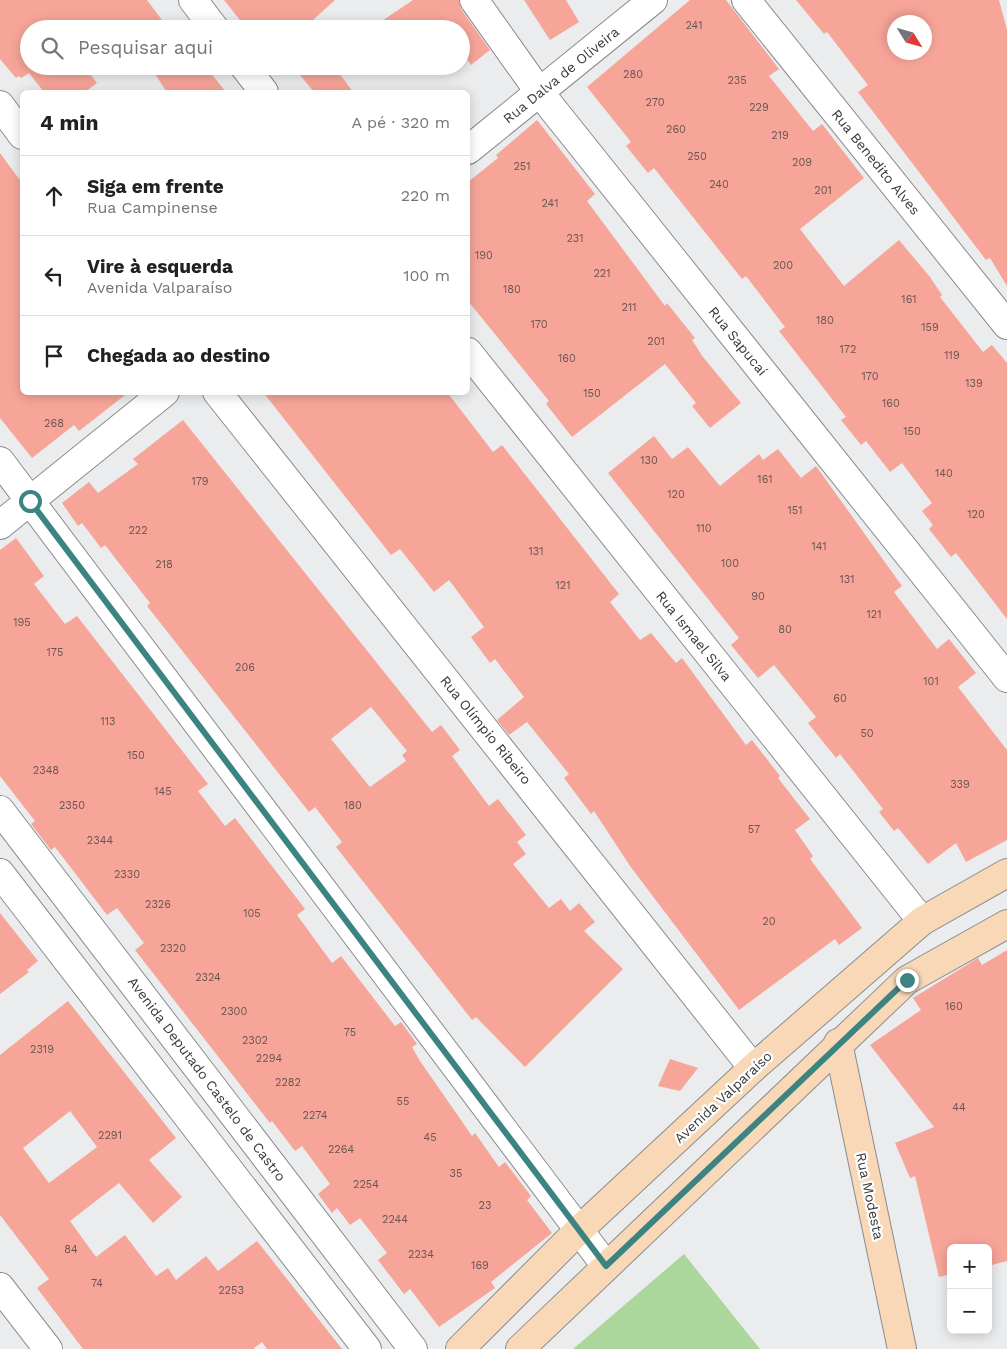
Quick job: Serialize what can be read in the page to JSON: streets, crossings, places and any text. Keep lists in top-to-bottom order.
{
  "streets": {
    "main road": ["Avenida Valparaíso", "Rua Modesta"],
    "street": [
      "Rua Dalva de Oliveira",
      "Rua Benedito Alves",
      "Rua Sapucaí",
      "Rua Ismael Silva",
      "Rua Olímpio Ribeiro",
      "Avenida Deputado Castelo de Castro"
    ]
  },
  "crossings": [
    ["Rua Dalva de Oliveira", "Rua Sapucaí"],
    ["Rua Ismael Silva", "Avenida Valparaíso"],
    ["Rua Olímpio Ribeiro", "Avenida Valparaíso"]
  ],
  "house_numbers": [
    "241",
    "280",
    "235",
    "270",
    "229",
    "260",
    "219",
    "250",
    "209",
    "251",
    "240",
    "201",
    "241",
    "231",
    "190",
    "200",
    "221",
    "180",
    "161",
    "211",
    "180",
    "170",
    "159",
    "201",
    "172",
    "119",
    "160",
    "170",
    "139",
    "150",
    "160",
    "268",
    "150",
    "130",
    "140",
    "161",
    "179",
    "120",
    "151",
    "120",
    "110",
    "222",
    "141",
    "131",
    "100",
    "218",
    "131",
    "121",
    "90",
    "121",
    "195",
    "80",
    "175",
    "206",
    "101",
    "60",
    "113",
    "50",
    "150",
    "2348",
    "339",
    "145",
    "2350",
    "180",
    "57",
    "2344",
    "2330",
    "2326",
    "105",
    "20",
    "2320",
    "2324",
    "160",
    "2300",
    "75",
    "2302",
    "2319",
    "2294",
    "2282",
    "55",
    "44",
    "2274",
    "2291",
    "45",
    "2264",
    "35",
    "2254",
    "23",
    "2244",
    "84",
    "2234",
    "169",
    "74",
    "2253"
  ],
  "north": "bottom right",
  "page": {
    "search": "Pesquisar aqui",
    "heading": ["4 min", "A pé · 320 m"],
    "list": [
      ["Siga em frente", "Rua Campinense", "220 m"],
      ["Vire à esquerda", "Avenida Valparaíso", "100 m"],
      "Chegada ao destino"
    ],
    "map_buttons": ["+", "−"]
  }
}
